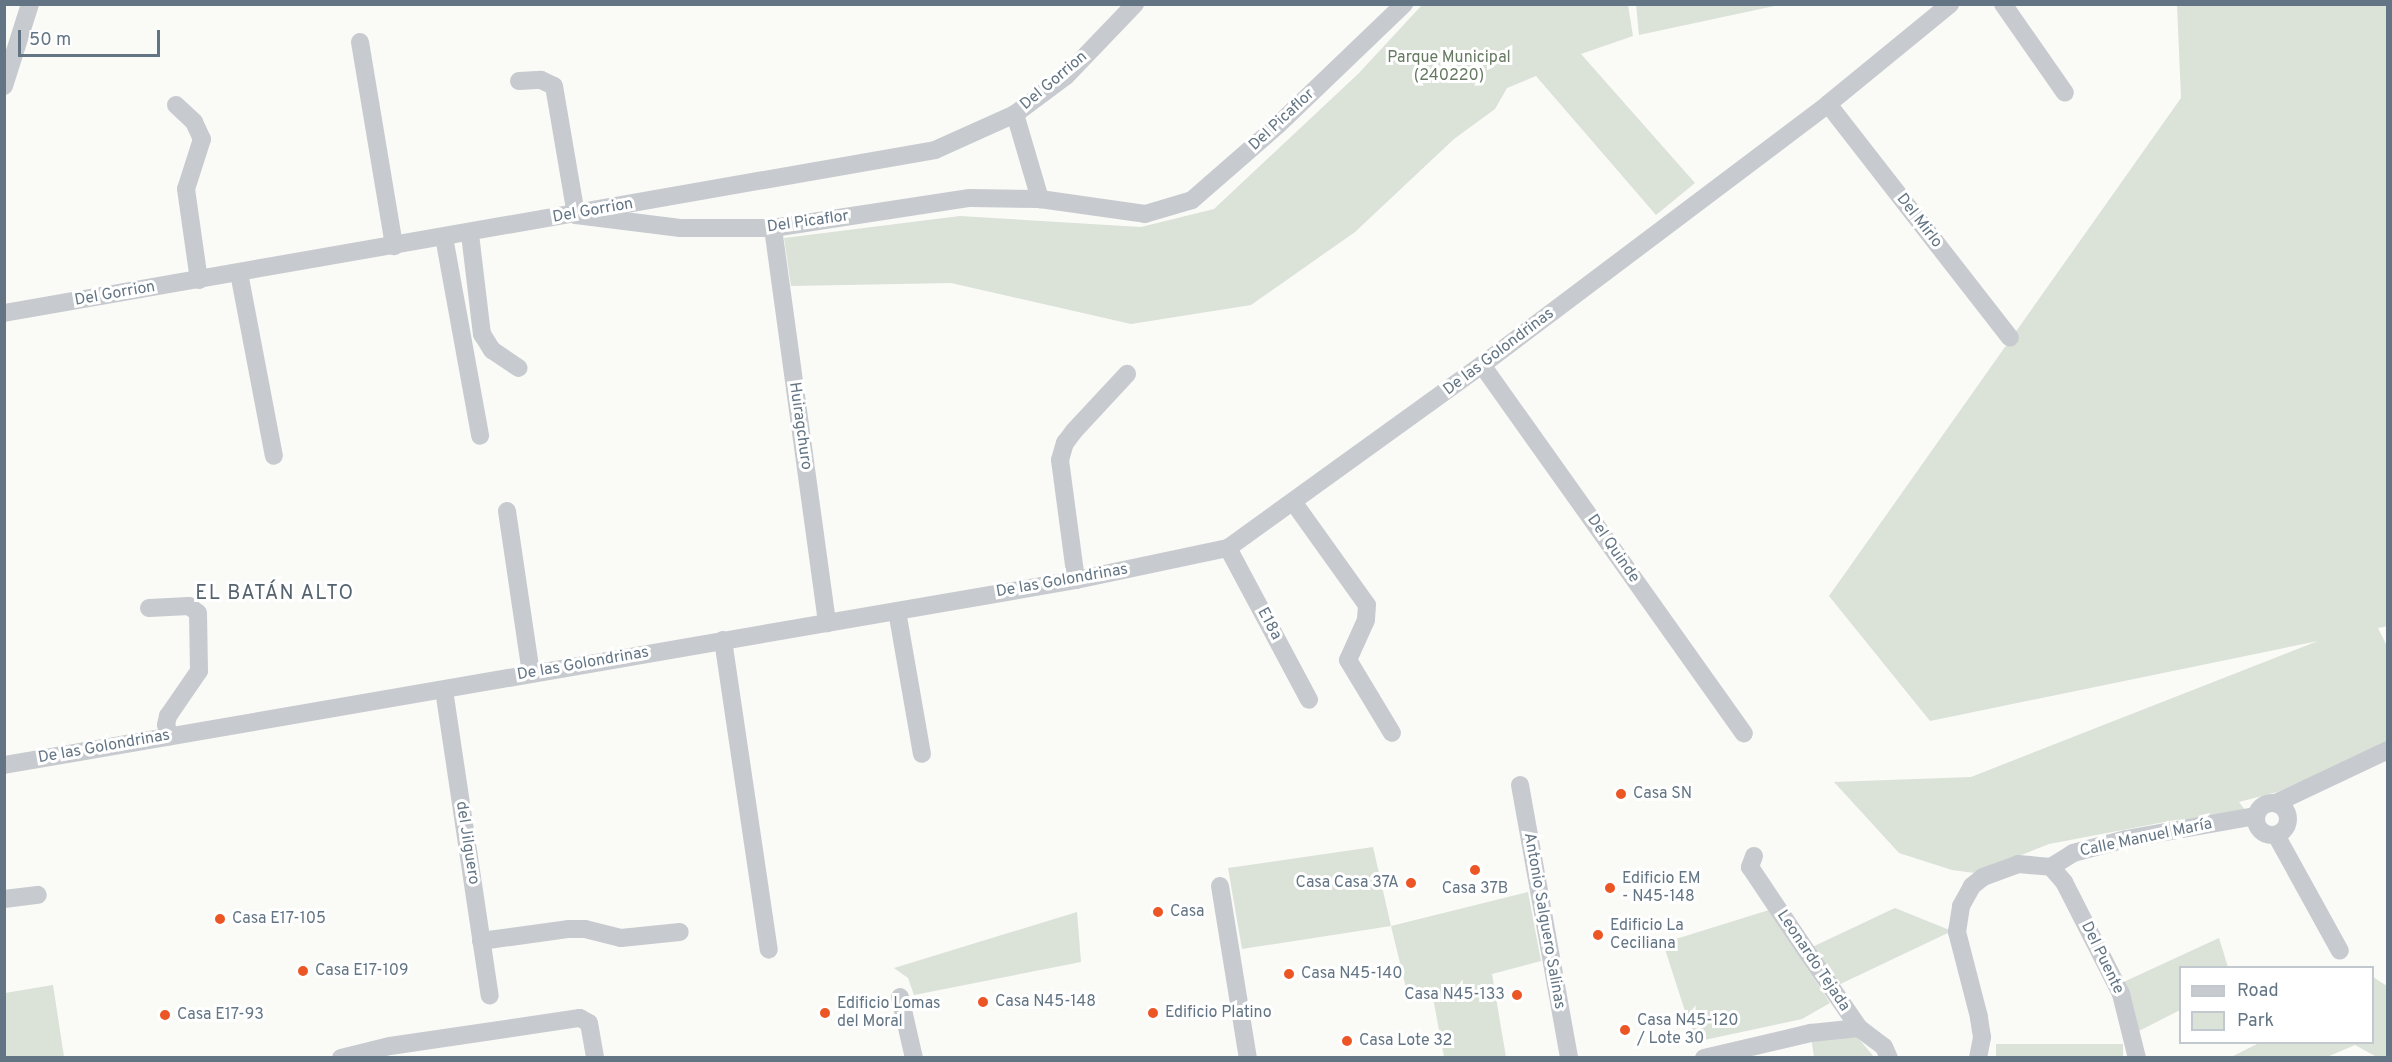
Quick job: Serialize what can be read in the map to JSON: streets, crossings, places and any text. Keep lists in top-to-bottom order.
{
  "streets": {
    "street": [
      "Del Gorrion",
      "Del Picaflor",
      "Del Mirlo",
      "De las Golondrinas",
      "Huiragchuro",
      "Del Quinde",
      "E18a",
      "Calle Manuel María",
      "del Jilguero",
      "Antonio Salguero Salinas",
      "Del Puente",
      "Leonardo Tejada"
    ]
  },
  "crossings": [
    ["Del Gorrion", "Del Picaflor"],
    ["Del Picaflor", "Huiragchuro"],
    ["Del Mirlo", "De las Golondrinas"],
    ["De las Golondrinas", "Huiragchuro"],
    ["De las Golondrinas", "Del Quinde"],
    ["De las Golondrinas", "E18a"],
    ["De las Golondrinas", "del Jilguero"],
    ["Calle Manuel María", "Del Puente"]
  ],
  "districts": ["EL BATÁN ALTO"],
  "parks": ["Parque Municipal (240220)"],
  "places": [
    "Casa SN",
    "Casa 37B",
    "Casa Casa 37A",
    "Edificio EM - N45-148",
    "Casa",
    "Casa E17-105",
    "Edificio La Ceciliana",
    "Casa E17-109",
    "Casa N45-140",
    "Casa N45-133",
    "Casa N45-148",
    "Edificio Lomas del Moral",
    "Edificio Platino",
    "Casa E17-93",
    "Casa N45-120 / Lote 30",
    "Casa Lote 32"
  ],
  "legend": ["Road", "Park"],
  "scale_bar": "50 m"
}
